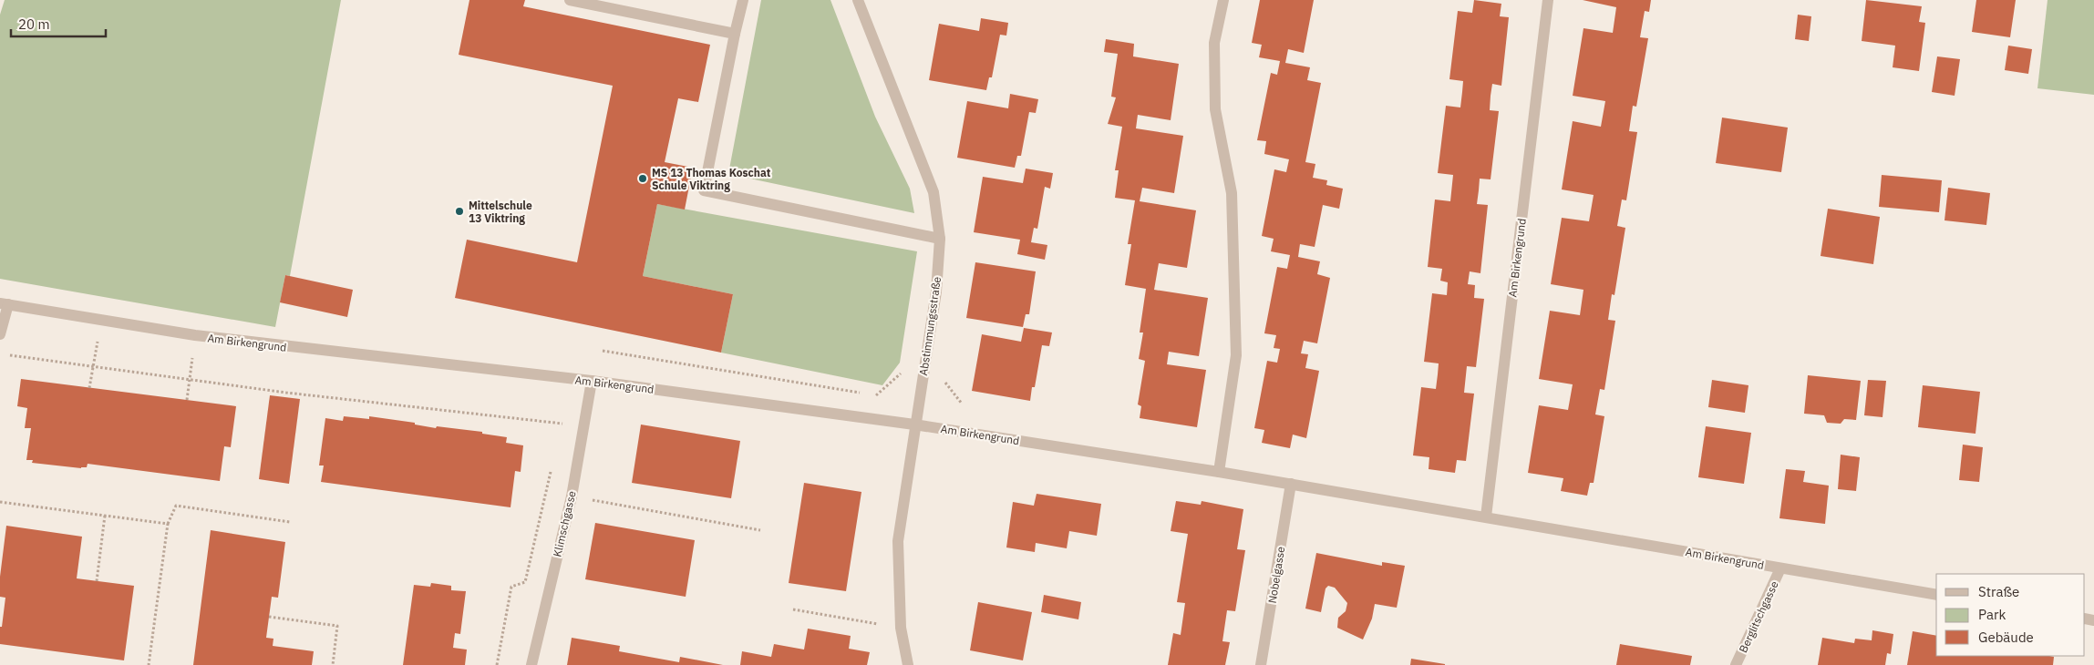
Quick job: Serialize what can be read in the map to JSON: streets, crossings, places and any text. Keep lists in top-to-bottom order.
{
  "streets": {
    "street": [
      "Am Birkengrund",
      "Abstimmungsstraße",
      "Klimschgasse",
      "Nobelgasse",
      "Berglitschgasse"
    ]
  },
  "crossings": [
    ["Am Birkengrund", "Abstimmungsstraße"],
    ["Am Birkengrund", "Klimschgasse"],
    ["Am Birkengrund", "Nobelgasse"],
    ["Am Birkengrund", "Berglitschgasse"]
  ],
  "places": ["MS 13 Thomas Koschat Schule Viktring", "Mittelschule 13 Viktring"],
  "legend": ["Straße", "Park", "Gebäude"],
  "scale_bar": "20 m"
}
